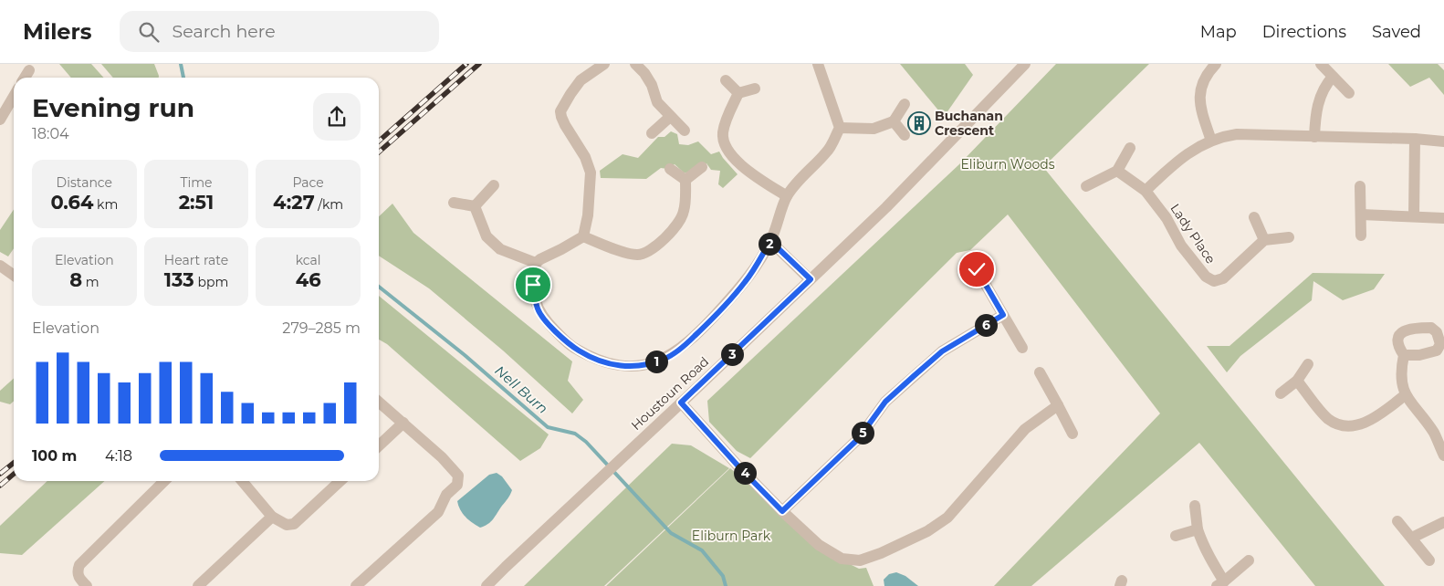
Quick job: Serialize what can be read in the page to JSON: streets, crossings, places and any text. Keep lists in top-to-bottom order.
{
  "streets": {
    "street": ["Lady Place", "Houstoun Road"]
  },
  "water": ["Nell Burn"],
  "parks": ["Eliburn Woods", "Eliburn Park"],
  "places": {
    "building": ["Buchanan Crescent"]
  },
  "page": {
    "header": "Milers",
    "search": "Search here",
    "nav": ["Map", "Directions", "Saved"],
    "heading": ["Evening run", "18:04"],
    "stats": [
      ["Distance", "0.64 km"],
      ["Time", "2:51"],
      ["Pace", "4:27 /km"],
      ["Elevation", "8 m"],
      ["Heart rate", "133 bpm"],
      ["kcal", "46"]
    ],
    "pins": [
      "2",
      "6",
      "3",
      "1",
      "5",
      "4"
    ],
    "chart": ["Elevation", "279–285 m"],
    "list": [
      {
        "name": "100 m",
        "note": "4:18"
      }
    ]
  }
}
